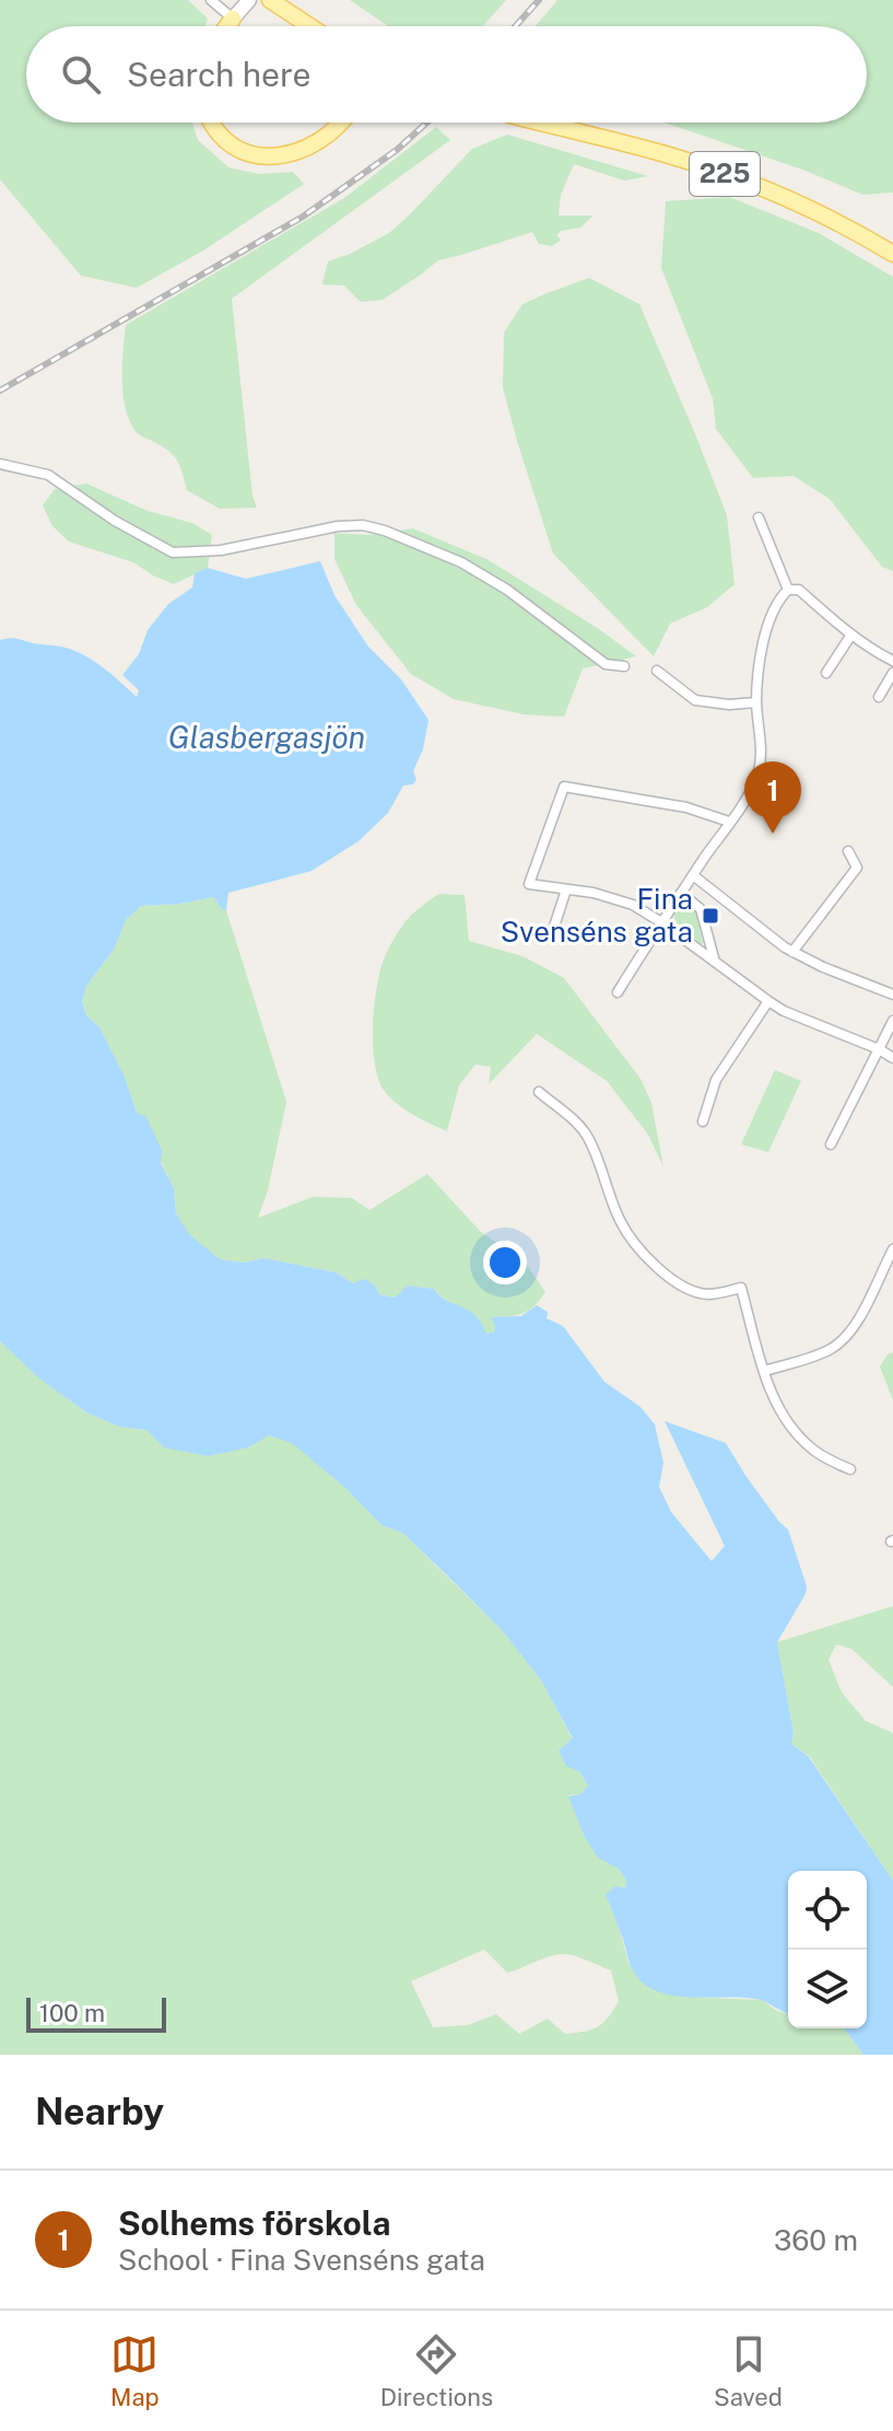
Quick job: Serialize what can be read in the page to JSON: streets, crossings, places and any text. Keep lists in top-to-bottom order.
{
  "streets": {
    "main road": ["225"]
  },
  "water": ["Glasbergasjön"],
  "places": {
    "transit": ["Fina Svenséns gata"]
  },
  "scale_bar": "100 m",
  "page": {
    "search": "Search here",
    "pins": "1",
    "scale": "100 m",
    "heading": "Nearby",
    "list": [
      {
        "mark": "1",
        "name": "Solhems förskola",
        "note": "School · Fina Svenséns gata",
        "value": "360 m"
      }
    ],
    "nav": ["Map", "Directions", "Saved"]
  }
}
